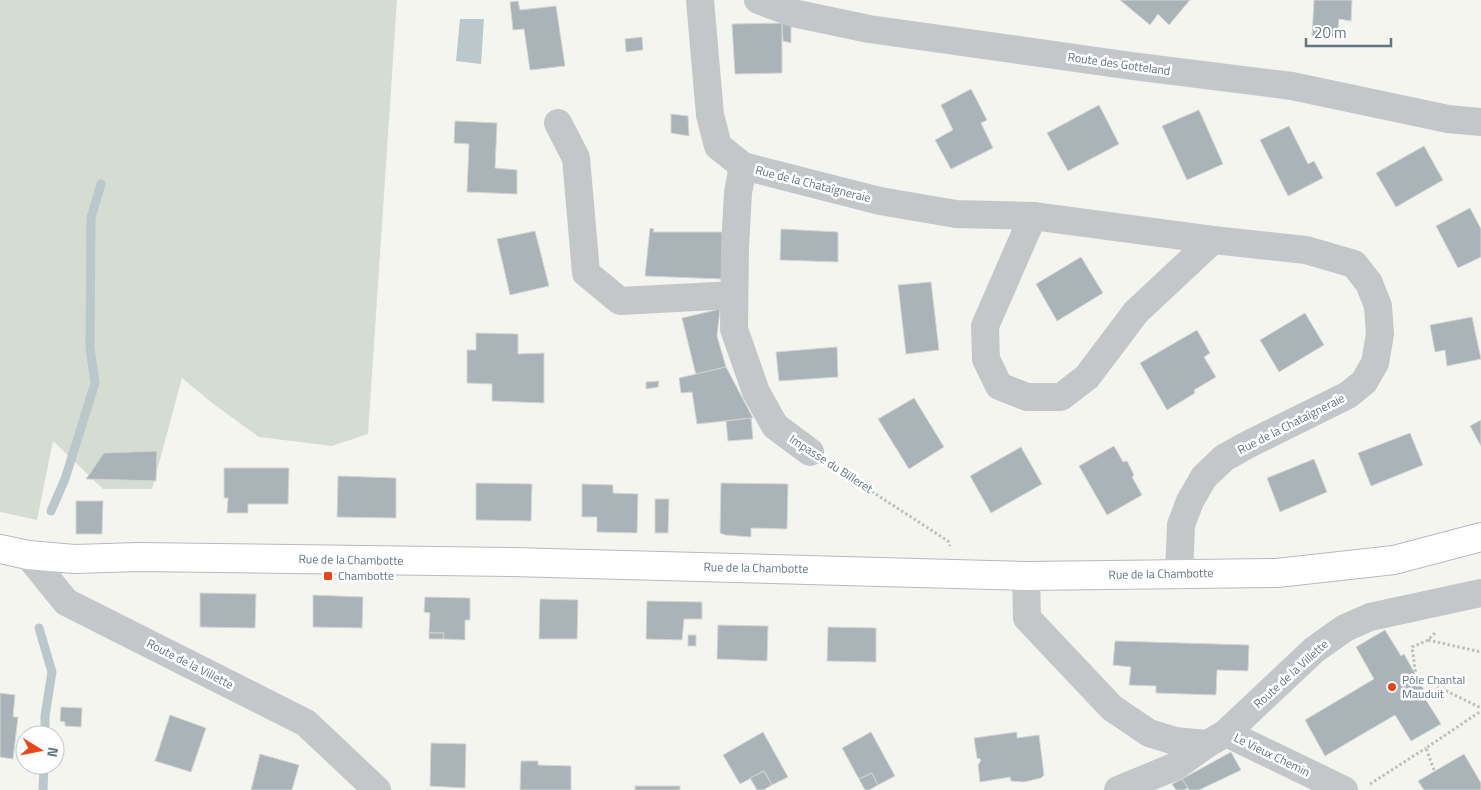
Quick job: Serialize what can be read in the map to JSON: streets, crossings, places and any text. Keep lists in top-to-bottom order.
{
  "streets": {
    "main road": ["Rue de la Chambotte"],
    "street": [
      "Route des Gotteland",
      "Rue de la Chataîgneraie",
      "Impasse du Billeret",
      "Route de la Villette",
      "Le Vieux Chemin"
    ]
  },
  "crossings": [
    ["Rue de la Chataîgneraie", "Impasse du Billeret"],
    ["Rue de la Chataîgneraie", "Rue de la Chambotte"],
    ["Impasse du Billeret", "Rue de la Chambotte"],
    ["Rue de la Chambotte", "Route de la Villette"],
    ["Route de la Villette", "Le Vieux Chemin"]
  ],
  "places": {
    "transit": ["Chambotte"],
    "other": ["Pôle Chantal Mauduit"]
  },
  "scale_bar": "20 m",
  "north": "right"
}
